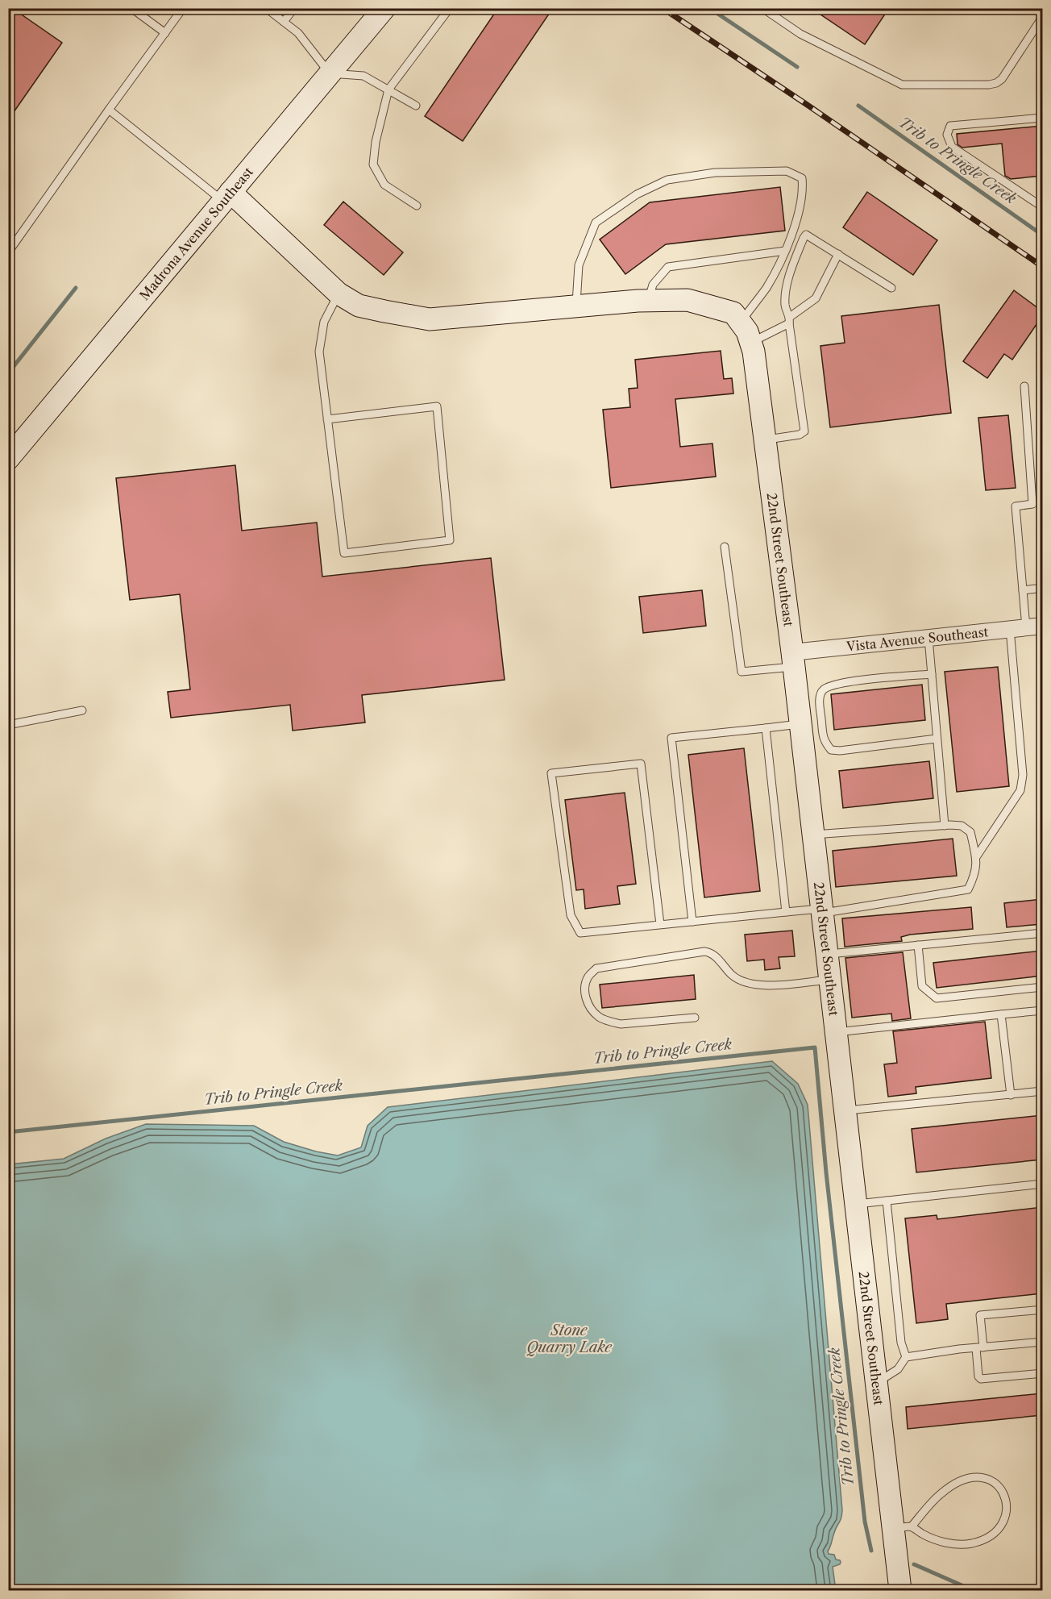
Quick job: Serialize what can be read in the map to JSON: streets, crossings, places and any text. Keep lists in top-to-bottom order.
{
  "streets": {
    "street": ["Madrona Avenue Southeast", "22nd Street Southeast", "Vista Avenue Southeast"]
  },
  "crossings": [
    ["22nd Street Southeast", "Vista Avenue Southeast"]
  ],
  "water": ["Trib to Pringle Creek", "Stone Quarry Lake"]
}
